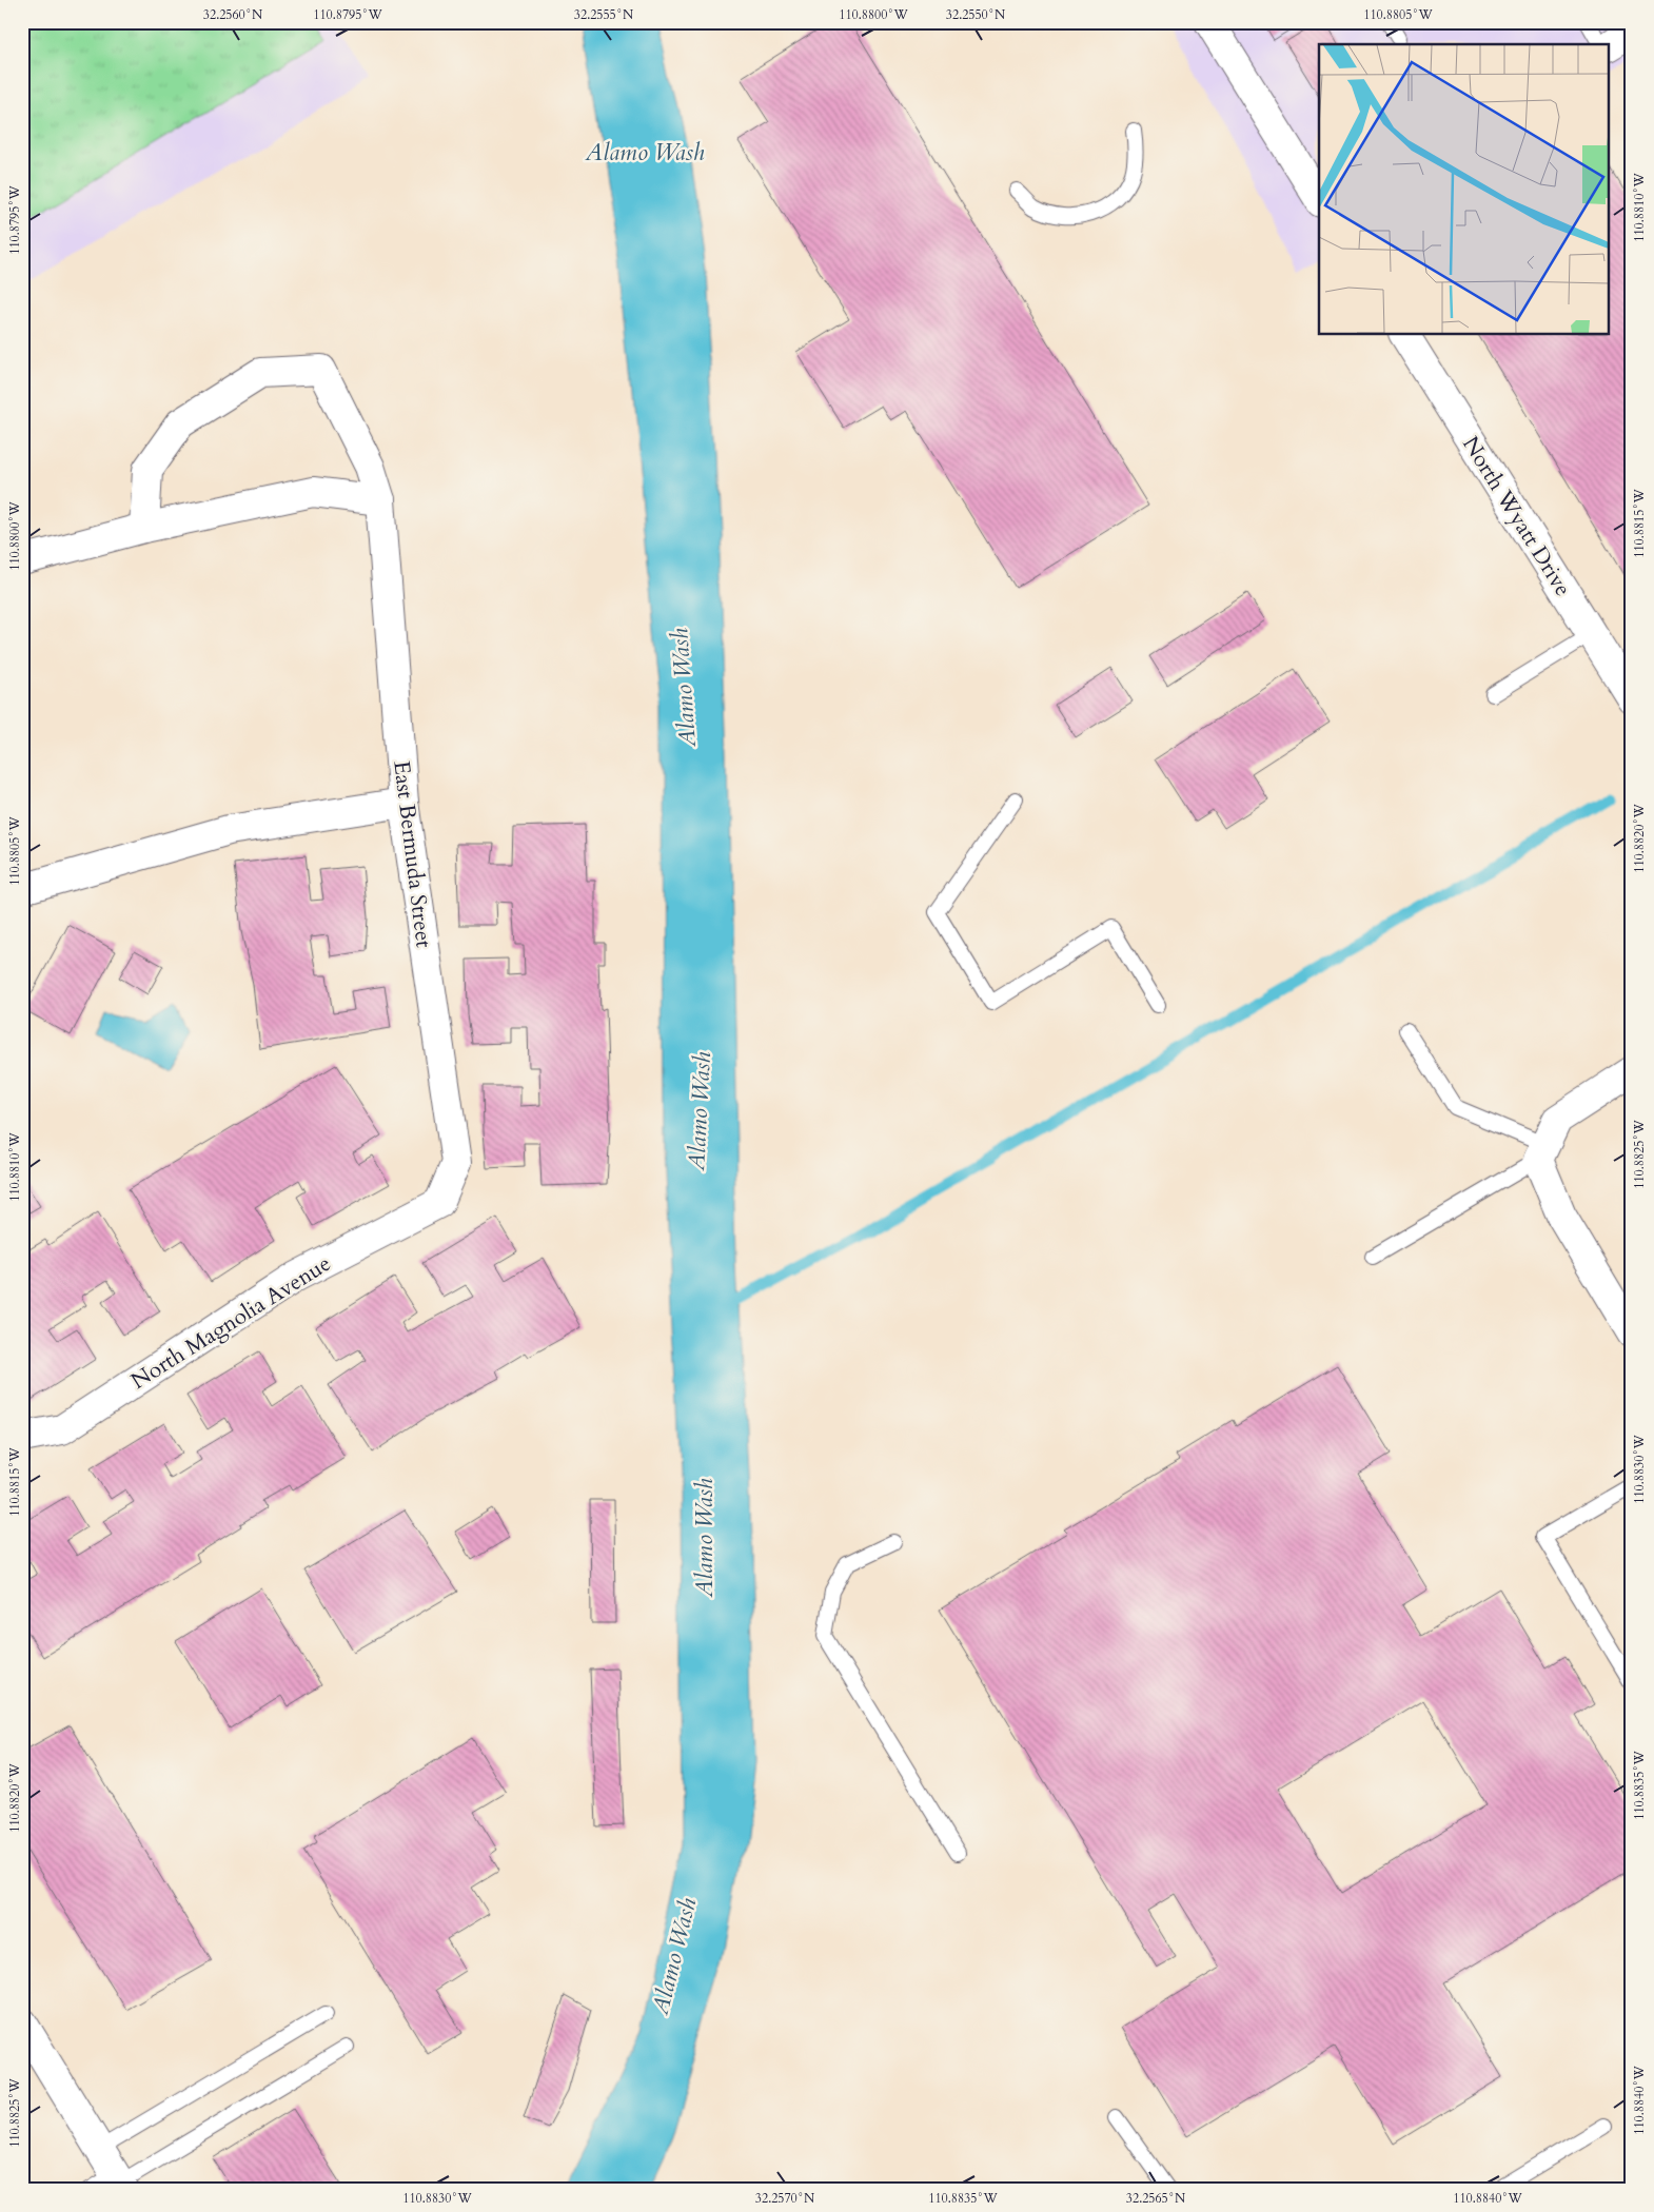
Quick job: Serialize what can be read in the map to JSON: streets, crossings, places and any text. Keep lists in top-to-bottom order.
{
  "streets": {
    "street": ["North Wyatt Drive", "East Bermuda Street", "North Magnolia Avenue"]
  },
  "crossings": [
    ["East Bermuda Street", "North Magnolia Avenue"]
  ],
  "water": ["Alamo Wash"],
  "coordinates": [
    "32.2560°N",
    "110.8795°W",
    "32.2555°N",
    "110.8800°W",
    "32.2550°N",
    "110.8805°W",
    "110.8810°W",
    "110.8815°W",
    "110.8820°W",
    "110.8825°W",
    "110.8830°W",
    "110.8835°W",
    "110.8840°W",
    "32.2570°N",
    "32.2565°N"
  ]
}
